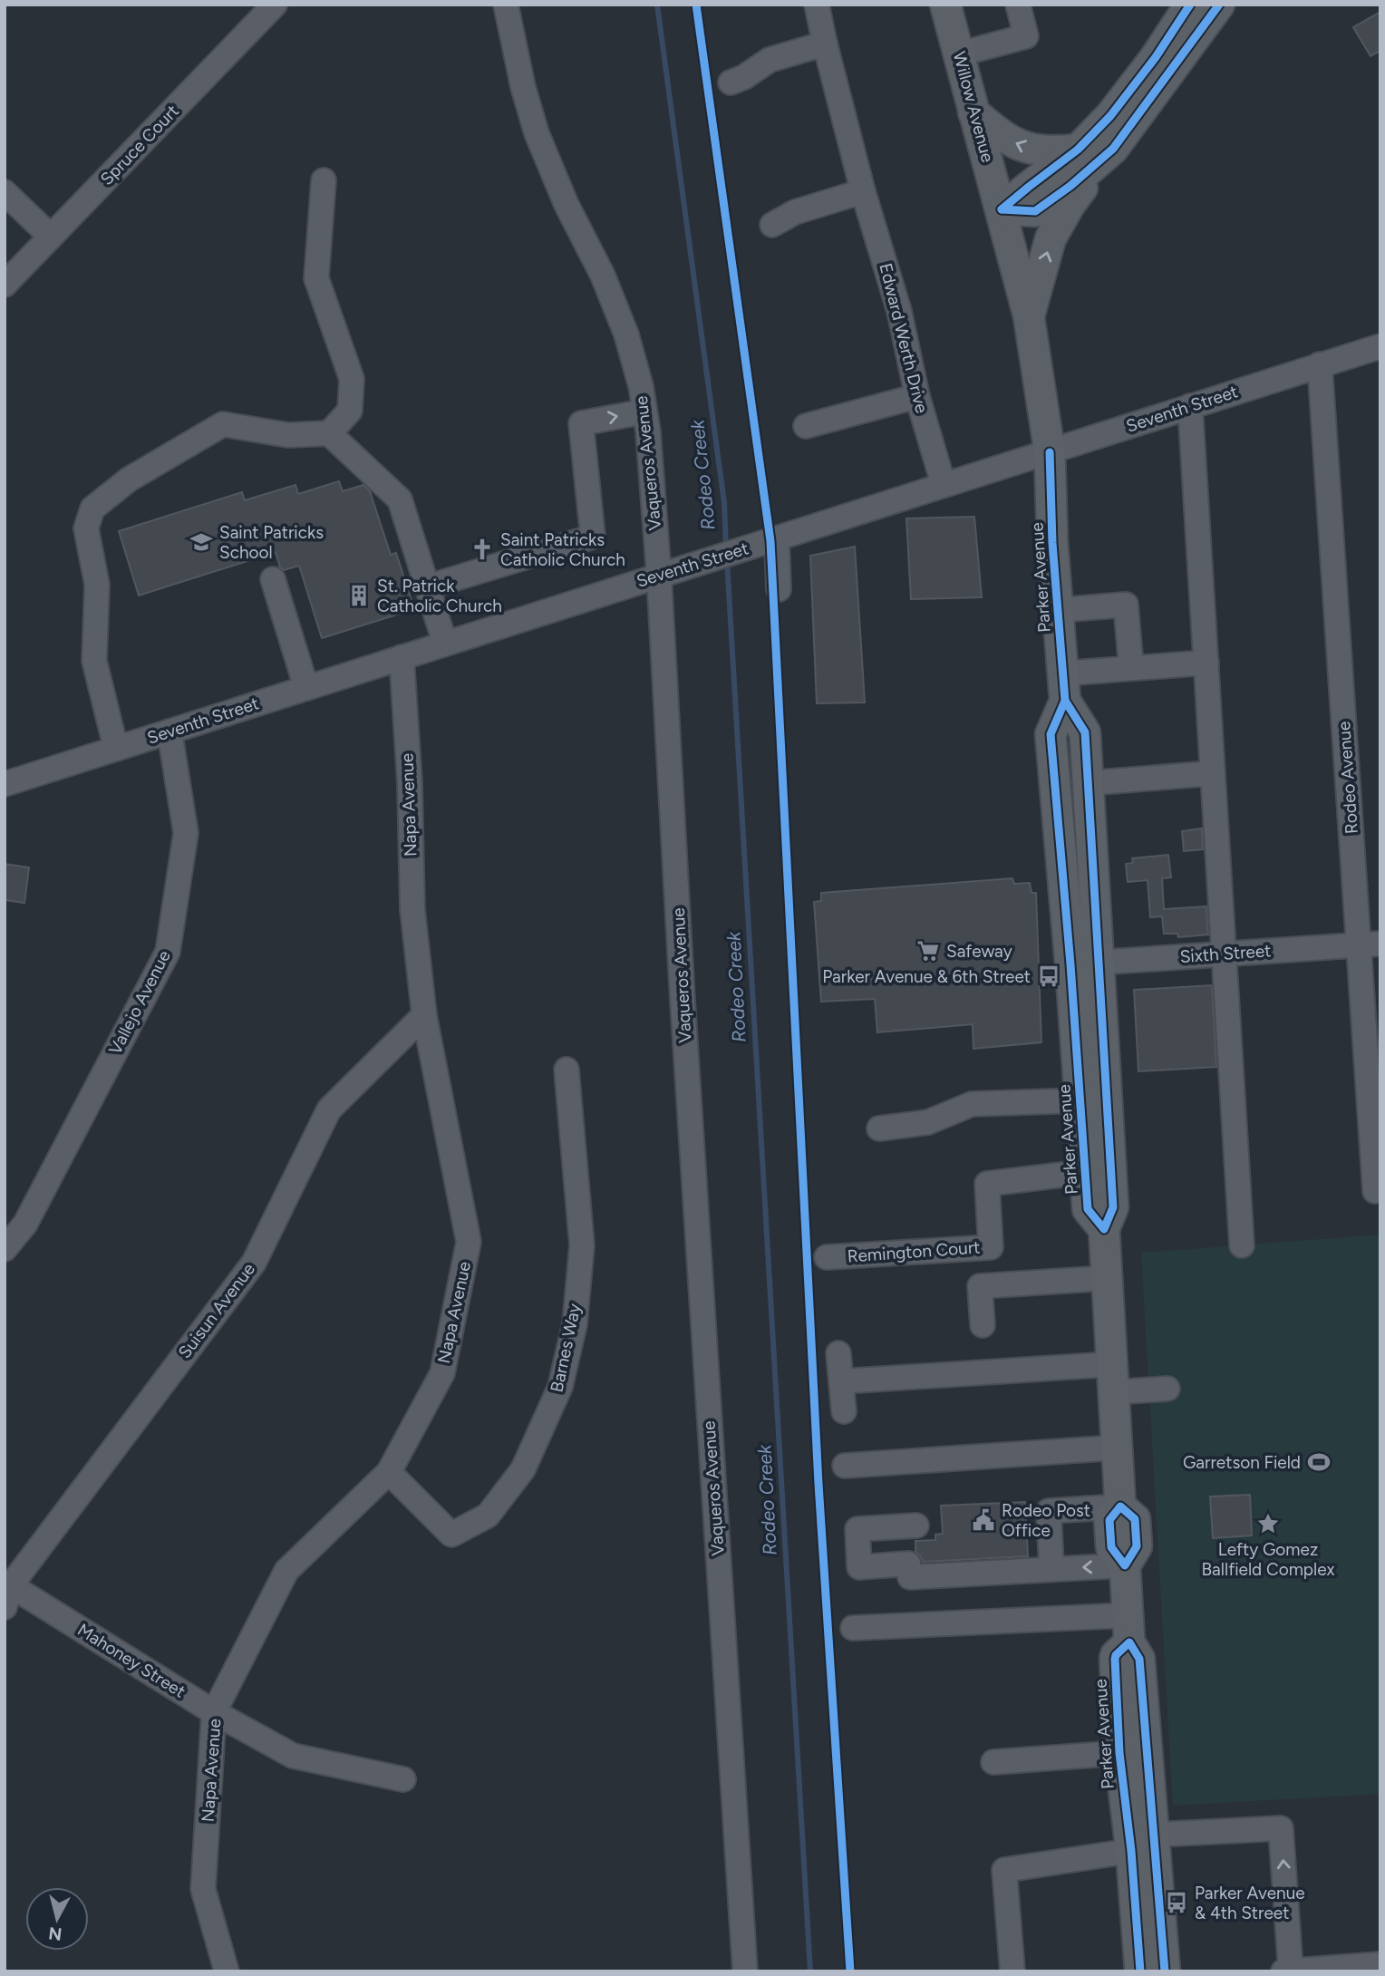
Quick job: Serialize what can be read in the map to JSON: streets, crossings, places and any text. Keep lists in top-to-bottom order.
{
  "streets": {
    "main road": ["Willow Avenue", "Parker Avenue"],
    "street": [
      "Spruce Court",
      "Edward Werth Drive",
      "Seventh Street",
      "Vaqueros Avenue",
      "Rodeo Avenue",
      "Napa Avenue",
      "Sixth Street",
      "Vallejo Avenue",
      "Remington Court",
      "Suisun Avenue",
      "Barnes Way",
      "Mahoney Street"
    ]
  },
  "crossings": [
    ["Willow Avenue", "Parker Avenue"],
    ["Edward Werth Drive", "Seventh Street"],
    ["Seventh Street", "Vaqueros Avenue"],
    ["Seventh Street", "Parker Avenue"],
    ["Seventh Street", "Rodeo Avenue"],
    ["Seventh Street", "Napa Avenue"],
    ["Seventh Street", "Vallejo Avenue"],
    ["Parker Avenue", "Sixth Street"],
    ["Parker Avenue", "Remington Court"],
    ["Rodeo Avenue", "Sixth Street"],
    ["Napa Avenue", "Suisun Avenue"],
    ["Napa Avenue", "Barnes Way"],
    ["Napa Avenue", "Mahoney Street"],
    ["Suisun Avenue", "Mahoney Street"]
  ],
  "water": ["Rodeo Creek"],
  "places": {
    "school or university": ["Saint Patricks School"],
    "church": ["Saint Patricks Catholic Church"],
    "building": ["St. Patrick Catholic Church"],
    "supermarket": ["Safeway"],
    "bus stop": ["Parker Avenue & 6th Street", "Parker Avenue & 4th Street"],
    "sports": ["Garretson Field"],
    "public building": ["Rodeo Post Office"],
    "place": ["Lefty Gomez Ballfield Complex"]
  },
  "north": "bottom"
}
